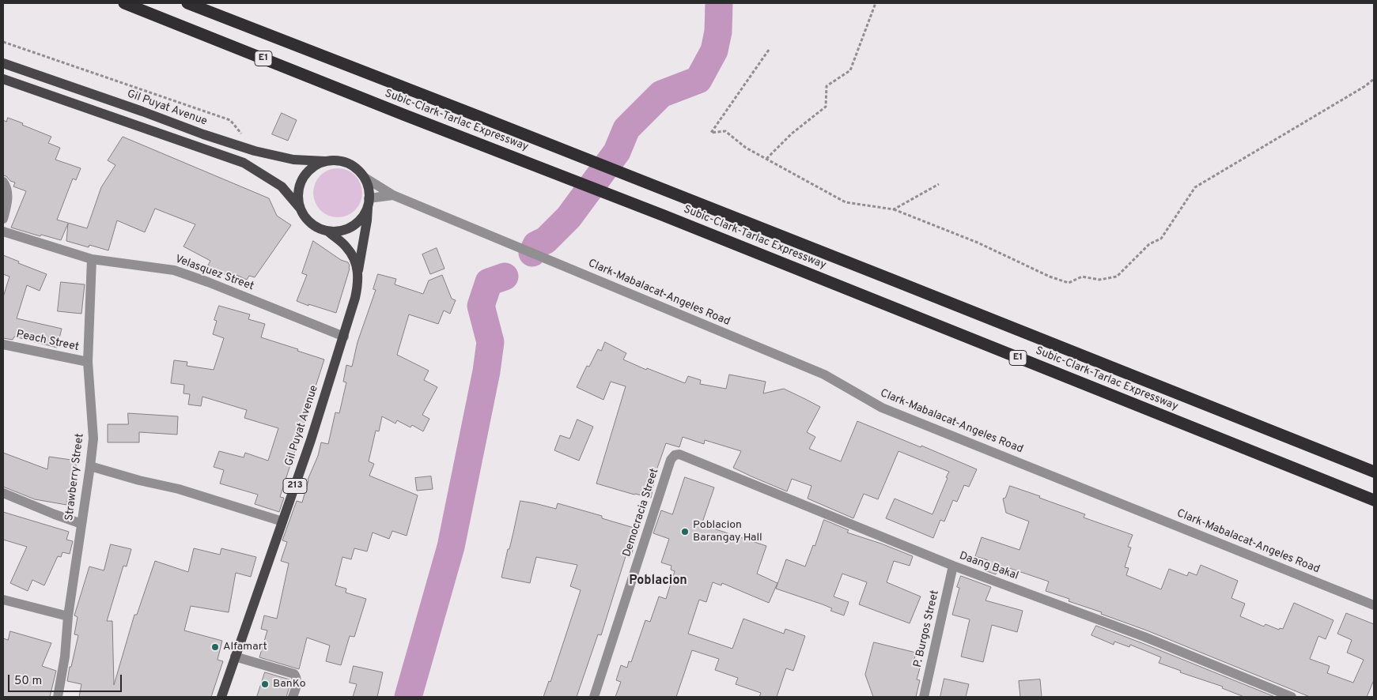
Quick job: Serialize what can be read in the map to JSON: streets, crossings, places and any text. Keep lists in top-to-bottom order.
{
  "streets": {
    "highway": ["E1", "Subic-Clark-Tarlac Expressway"],
    "main road": ["Gil Puyat Avenue", "213"],
    "street": [
      "Velasquez Street",
      "Clark-Mabalacat-Angeles Road",
      "Peach Street",
      "Strawberry Street",
      "Democracia Street",
      "Daang Bakal",
      "P. Burgos Street"
    ]
  },
  "crossings": [
    ["Gil Puyat Avenue", "Velasquez Street"],
    ["Gil Puyat Avenue", "Clark-Mabalacat-Angeles Road"],
    ["Gil Puyat Avenue", "213"],
    ["Velasquez Street", "Strawberry Street"],
    ["Clark-Mabalacat-Angeles Road", "213"],
    ["Peach Street", "Strawberry Street"],
    ["Democracia Street", "Daang Bakal"],
    ["Daang Bakal", "P. Burgos Street"]
  ],
  "districts": ["Poblacion"],
  "places": ["Poblacion Barangay Hall", "Alfamart", "BanKo"],
  "scale_bar": "50 m"
}
